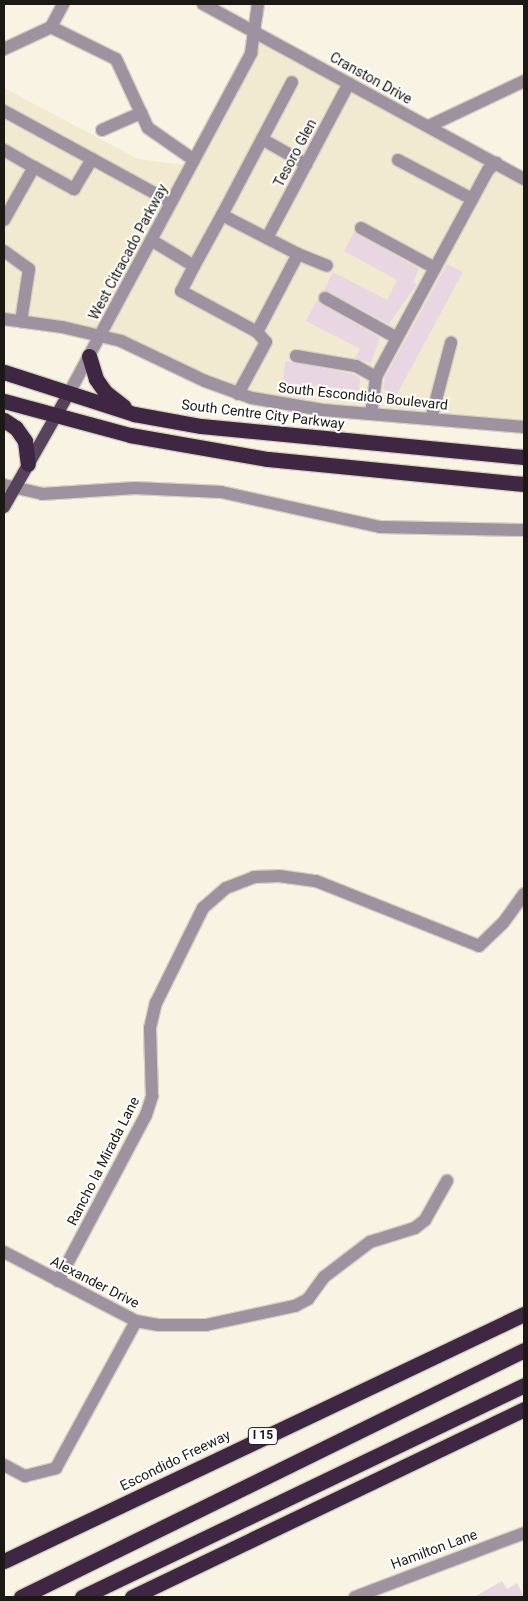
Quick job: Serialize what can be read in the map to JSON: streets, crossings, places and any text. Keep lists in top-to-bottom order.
{
  "streets": {
    "highway": ["South Centre City Parkway", "I 15", "Escondido Freeway"],
    "main road": ["West Citracado Parkway"],
    "street": [
      "Cranston Drive",
      "Tesoro Glen",
      "South Escondido Boulevard",
      "Rancho la Mirada Lane",
      "Alexander Drive",
      "Hamilton Lane"
    ]
  },
  "crossings": [
    ["Cranston Drive", "Tesoro Glen"],
    ["Cranston Drive", "West Citracado Parkway"],
    ["West Citracado Parkway", "South Escondido Boulevard"],
    ["West Citracado Parkway", "South Centre City Parkway"],
    ["Rancho la Mirada Lane", "Alexander Drive"]
  ]
}
